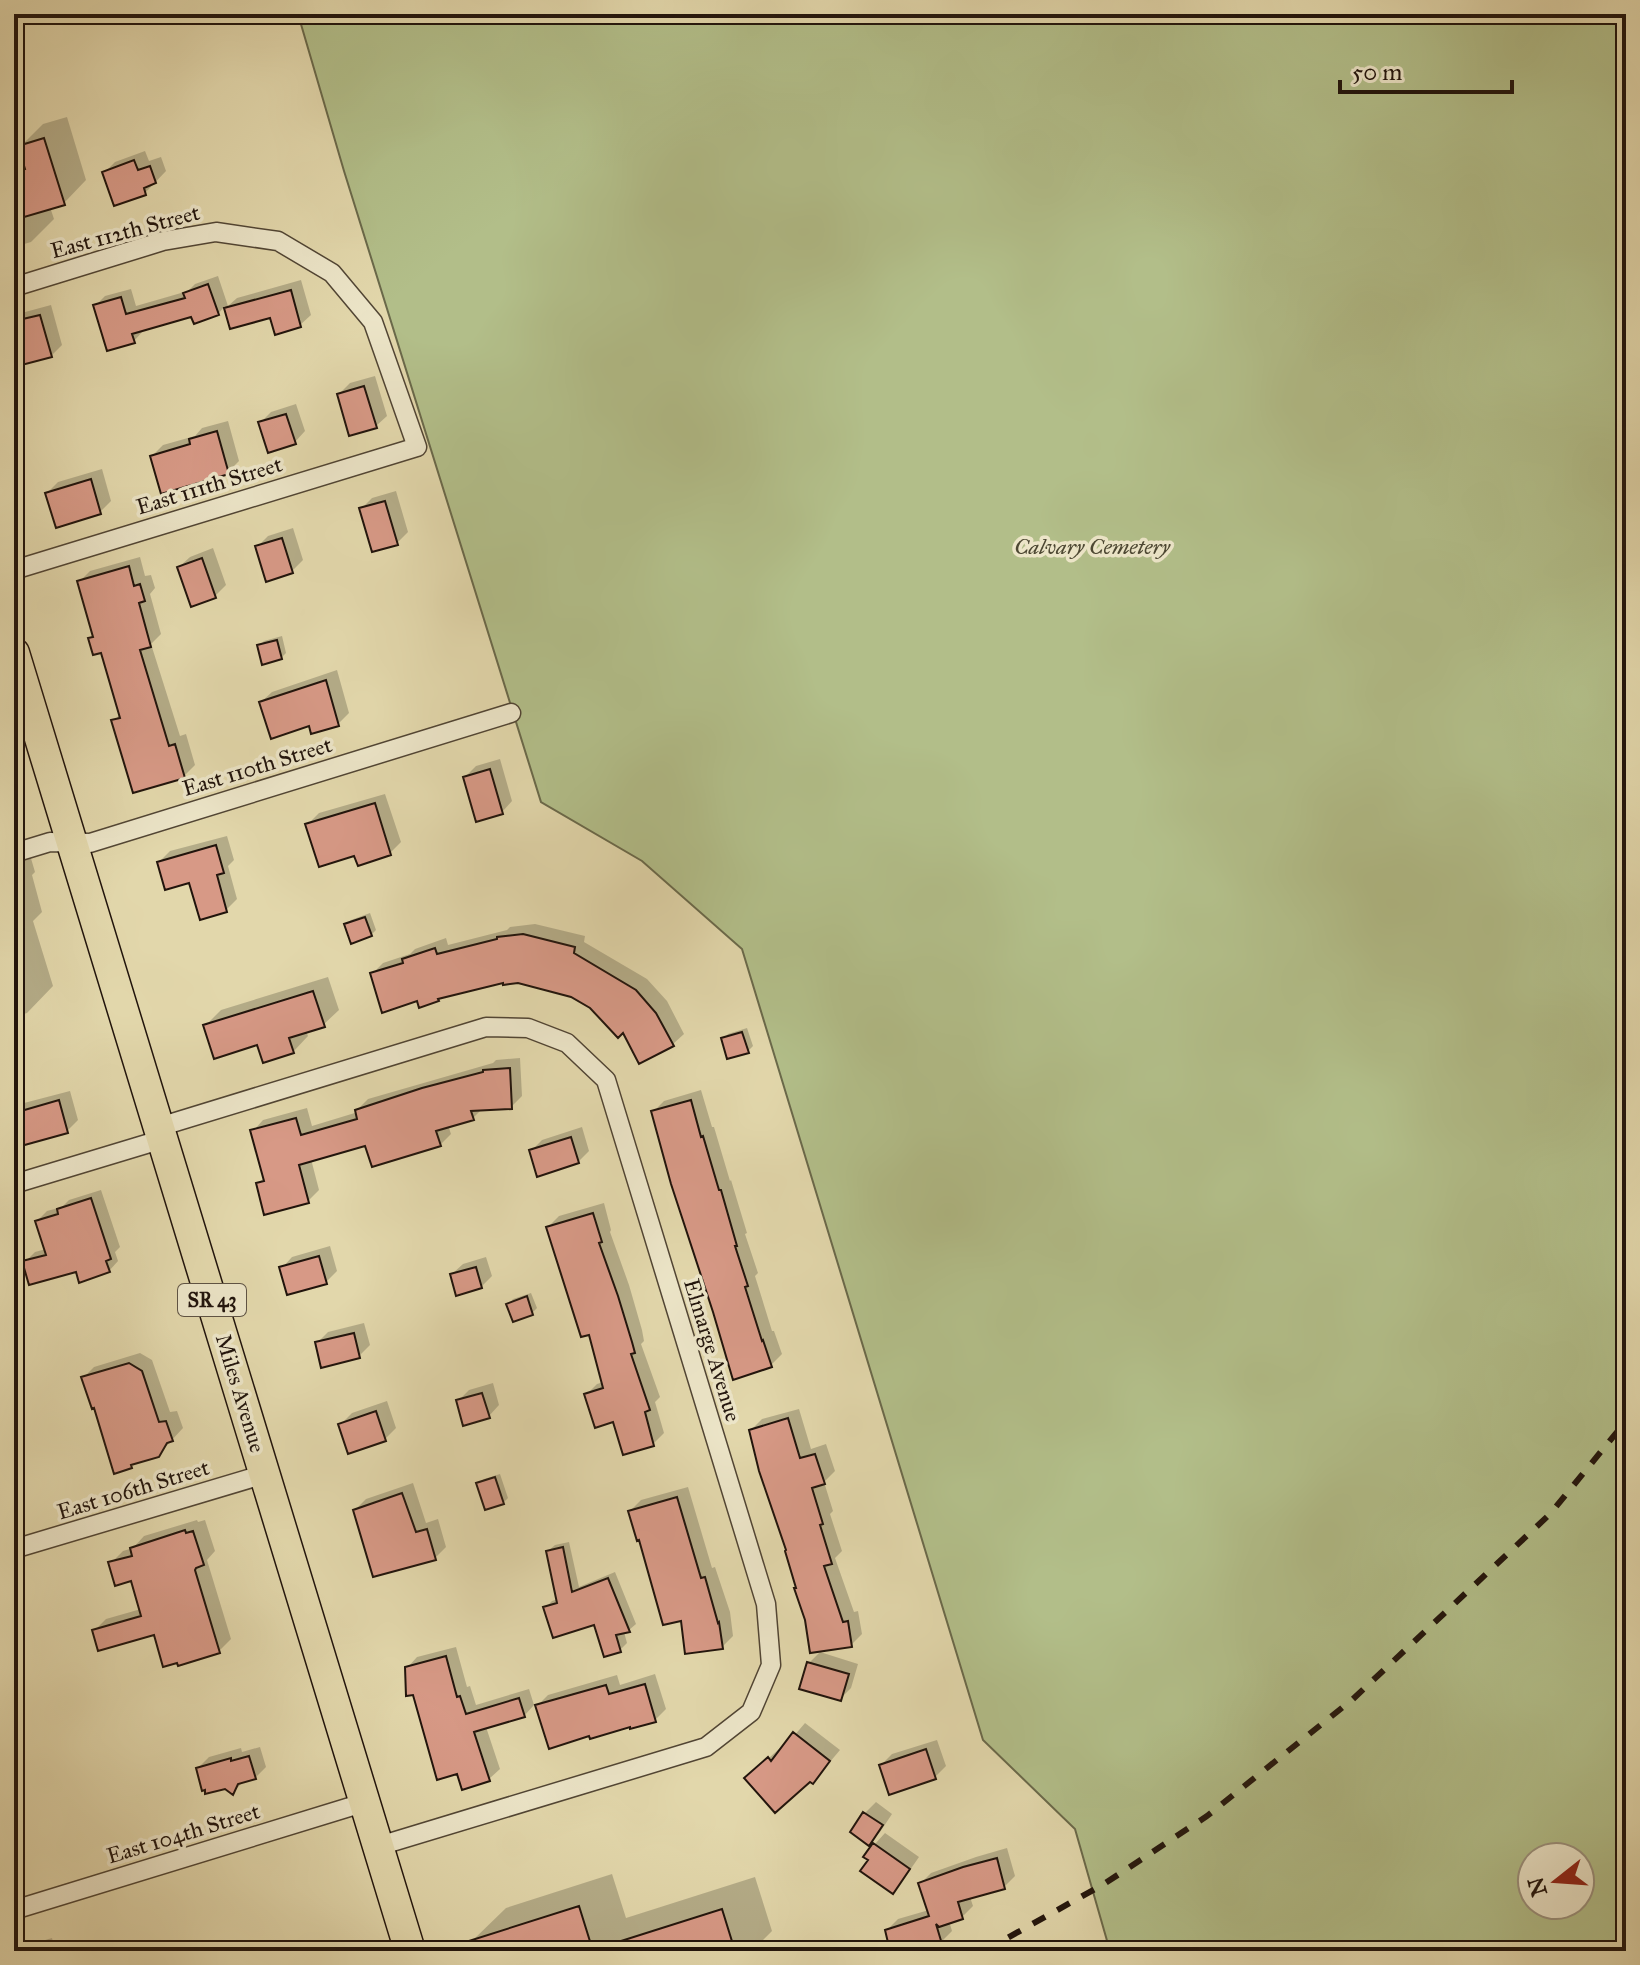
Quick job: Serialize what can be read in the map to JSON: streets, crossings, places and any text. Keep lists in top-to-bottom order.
{
  "streets": {
    "main road": ["SR 43", "Miles Avenue"],
    "street": [
      "East 112th Street",
      "East 111th Street",
      "East 110th Street",
      "Elmarge Avenue",
      "East 106th Street",
      "East 104th Street"
    ]
  },
  "crossings": [
    ["East 112th Street", "East 111th Street"],
    ["East 110th Street", "Miles Avenue"],
    ["Elmarge Avenue", "Miles Avenue"],
    ["Miles Avenue", "East 106th Street"],
    ["Miles Avenue", "East 104th Street"]
  ],
  "parks": ["Calvary Cemetery"],
  "scale_bar": "50 m",
  "north": "left"
}
